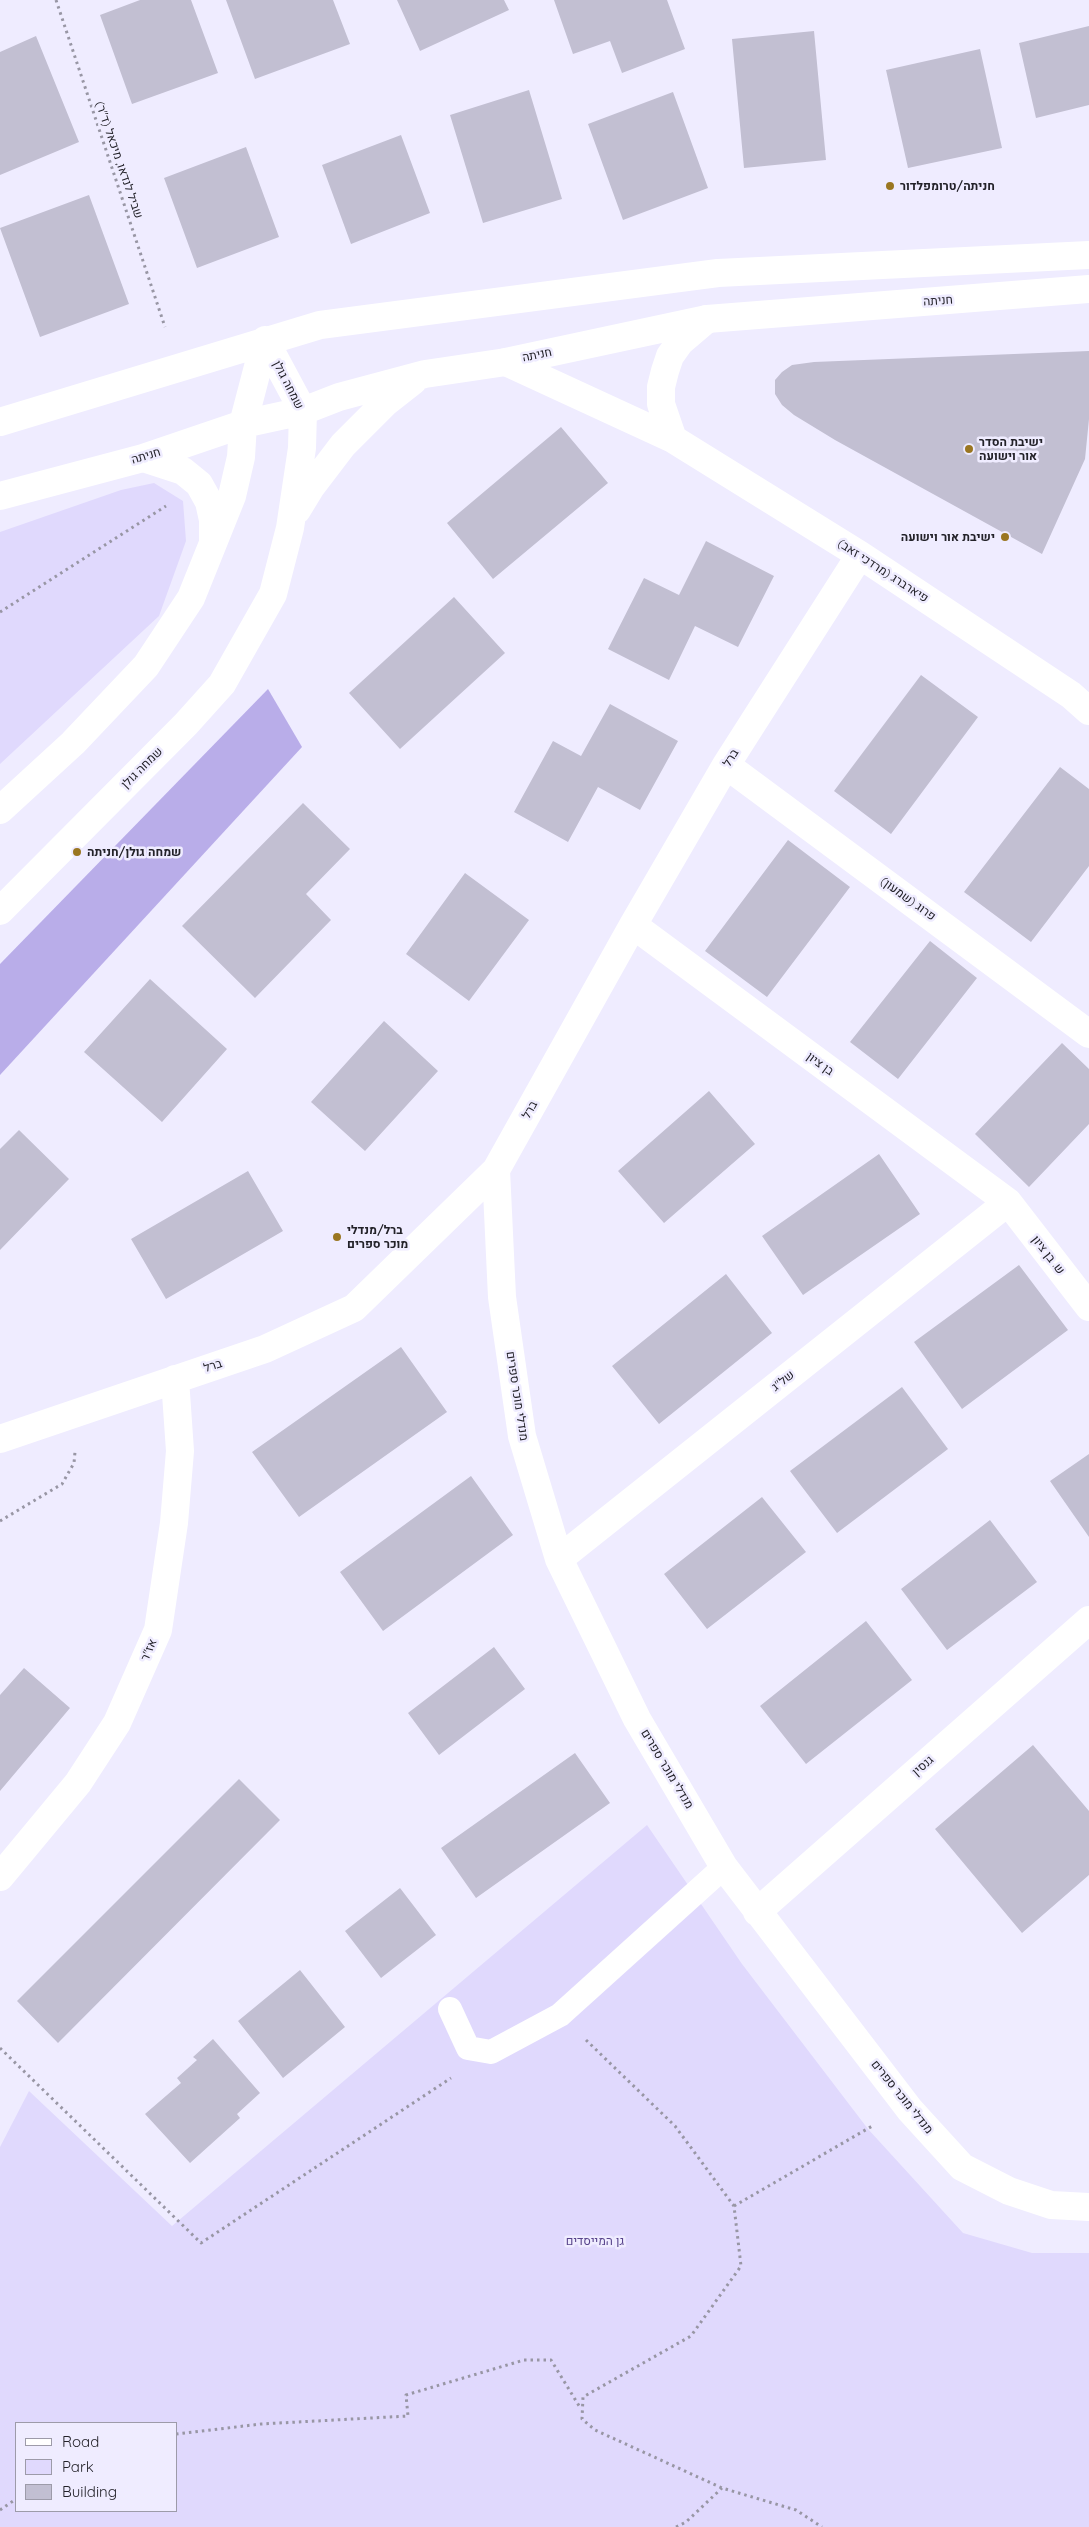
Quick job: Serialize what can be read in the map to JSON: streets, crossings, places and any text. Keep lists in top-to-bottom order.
{
  "streets": {
    "street": [
      "חניתה",
      "שמחה גולן",
      "פיארברג (מרדכי זאב)",
      "ברל",
      "פרוג (שמעון)",
      "בן ציון",
      "ש. בן ציון",
      "של\"ג",
      "מנדלי מוכר ספרים",
      "אז\"ר",
      "גנסין"
    ],
    "path": ["שביל לנדאו, מיכאל (ד\"ר)"]
  },
  "crossings": [
    ["חניתה", "שמחה גולן"],
    ["חניתה", "פיארברג (מרדכי זאב)"],
    ["פיארברג (מרדכי זאב)", "ברל"],
    ["ברל", "פרוג (שמעון)"],
    ["ברל", "בן ציון"],
    ["ברל", "מנדלי מוכר ספרים"],
    ["ברל", "אז\"ר"],
    ["בן ציון", "ש. בן ציון"],
    ["בן ציון", "של\"ג"],
    ["ש. בן ציון", "של\"ג"],
    ["של\"ג", "מנדלי מוכר ספרים"],
    ["מנדלי מוכר ספרים", "גנסין"]
  ],
  "parks": ["גן המייסדים"],
  "places": [
    "חניתה/טרומפלדור",
    "ישיבת הסדר אור וישועה",
    "ישיבת אור וישועה",
    "שמחה גולן/חניתה",
    "ברל/מנדלי מוכר ספרים"
  ],
  "legend": ["Road", "Park", "Building"]
}
